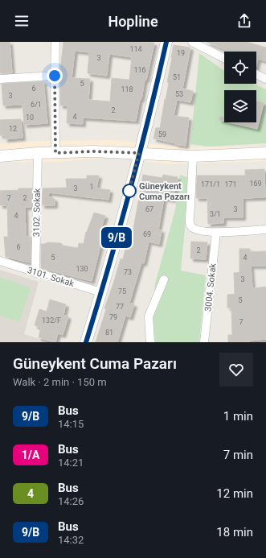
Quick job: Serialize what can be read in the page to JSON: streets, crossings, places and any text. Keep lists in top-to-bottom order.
{
  "streets": {
    "street": ["3102. Sokak", "3101. Sokak", "3004. Sokak"]
  },
  "crossings": [
    ["3102. Sokak", "3101. Sokak"]
  ],
  "places": ["Güneykent Cuma Pazarı"],
  "lines": ["bus line 9/B"],
  "house_numbers": [
    "114",
    "19",
    "3",
    "116",
    "51",
    "5",
    "6",
    "118",
    "53",
    "3",
    "6/1",
    "2",
    "4",
    "10",
    "12",
    "59",
    "169",
    "171/1",
    "171",
    "1",
    "3",
    "7",
    "2",
    "67",
    "3",
    "3/1",
    "4",
    "69",
    "6",
    "2",
    "5",
    "4",
    "130",
    "73",
    "3",
    "75",
    "5",
    "77",
    "79",
    "132/F",
    "7",
    "81"
  ],
  "page": {
    "header": "Hopline",
    "on_map": "9/B",
    "heading": ["Güneykent Cuma Pazarı", "Walk · 2 min · 150 m"],
    "list": [
      {
        "mark": "9/B",
        "name": "Bus",
        "note": "14:15",
        "value": "1 min"
      },
      {
        "mark": "1/A",
        "name": "Bus",
        "note": "14:21",
        "value": "7 min"
      },
      {
        "mark": "4",
        "name": "Bus",
        "note": "14:26",
        "value": "12 min"
      },
      {
        "mark": "9/B",
        "name": "Bus",
        "note": "14:32",
        "value": "18 min"
      }
    ]
  }
}
